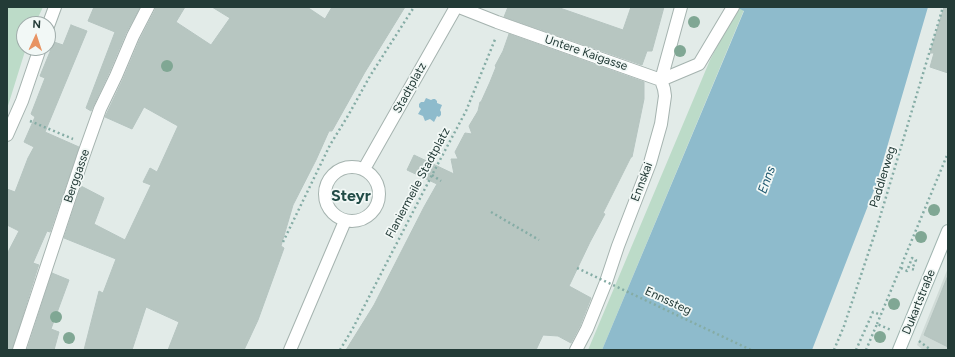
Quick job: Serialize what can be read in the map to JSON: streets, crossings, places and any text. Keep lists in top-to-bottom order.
{
  "streets": {
    "street": [
      "Untere Kaigasse",
      "Stadtplatz",
      "Berggasse",
      "Ennskai",
      "Dukartstraße"
    ],
    "path": ["Paddlerweg", "Flaniermeile Stadtplatz", "Ennssteg"]
  },
  "crossings": [
    ["Untere Kaigasse", "Ennskai"],
    ["Untere Kaigasse", "Flaniermeile Stadtplatz"]
  ],
  "districts": ["Steyr"],
  "water": ["Enns"],
  "north": "top"
}
